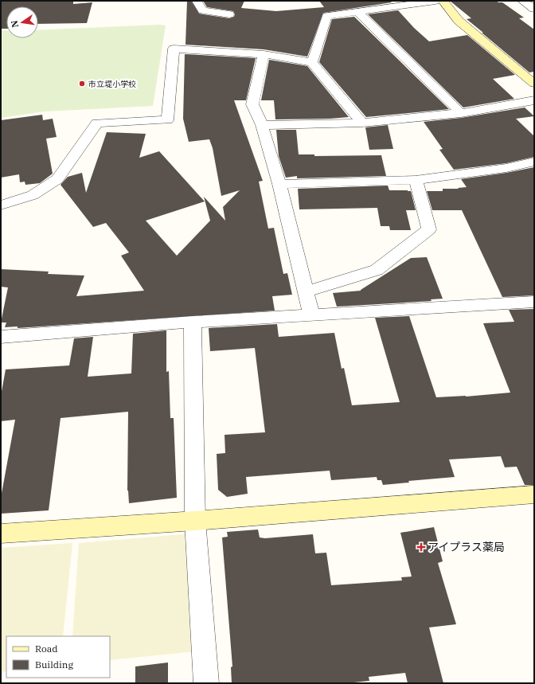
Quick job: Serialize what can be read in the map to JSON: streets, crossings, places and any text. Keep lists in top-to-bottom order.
{
  "places": {
    "other": ["市立堤小学校"],
    "health": ["アイプラス薬局"]
  },
  "legend": ["Road", "Building"],
  "north": "left"
}
